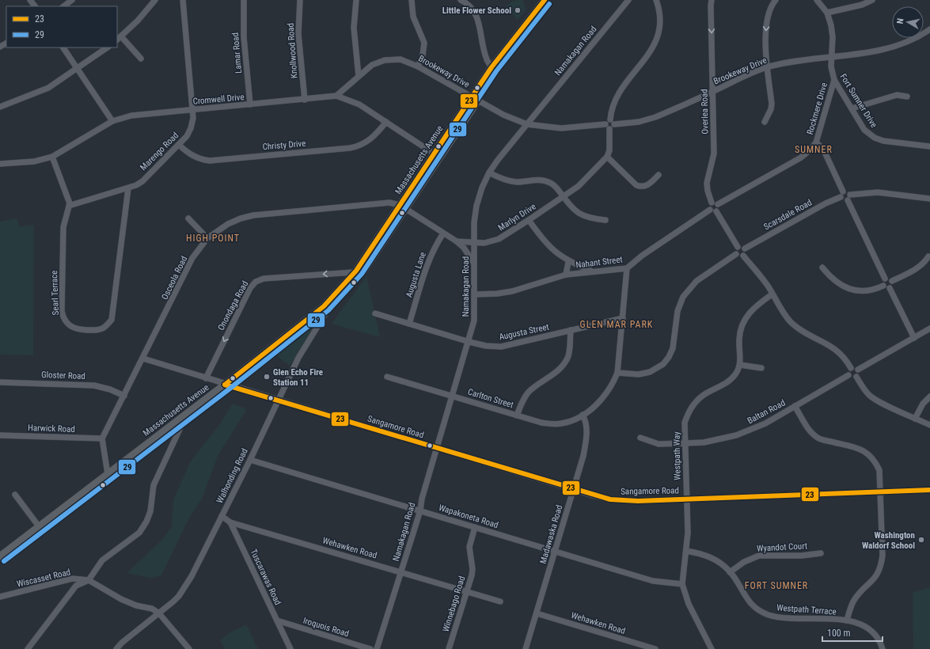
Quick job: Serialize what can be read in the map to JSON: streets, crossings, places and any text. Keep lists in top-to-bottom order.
{
  "streets": {
    "main road": ["Massachusetts Avenue"],
    "street": [
      "Knollwood Road",
      "Namakagan Road",
      "Lamar Road",
      "Brookeway Drive",
      "Cromwell Drive",
      "Fort Sumner Drive",
      "Rockmere Drive",
      "Overlea Road",
      "Christy Drive",
      "Marengo Road",
      "Scarsdale Road",
      "Marlyn Drive",
      "Nahant Street",
      "Augusta Lane",
      "Osceola Road",
      "Searl Terrace",
      "Onondaga Road",
      "Augusta Street",
      "Gloster Road",
      "Carlton Street",
      "Baltan Road",
      "Sangamore Road",
      "Harwick Road",
      "Westpath Way",
      "Walhonding Road",
      "Wapakoneta Road",
      "Madawaska Road",
      "Wyandot Court",
      "Wehawken Road",
      "Tuscarawas Road",
      "Wiscasset Road",
      "Winnebago Road",
      "Westpath Terrace",
      "Iroquois Road"
    ]
  },
  "crossings": [
    ["Knollwood Road", "Cromwell Drive"],
    ["Namakagan Road", "Brookeway Drive"],
    ["Namakagan Road", "Marlyn Drive"],
    ["Namakagan Road", "Nahant Street"],
    ["Namakagan Road", "Augusta Street"],
    ["Namakagan Road", "Carlton Street"],
    ["Namakagan Road", "Sangamore Road"],
    ["Namakagan Road", "Wapakoneta Road"],
    ["Namakagan Road", "Wehawken Road"],
    ["Lamar Road", "Cromwell Drive"],
    ["Brookeway Drive", "Cromwell Drive"],
    ["Brookeway Drive", "Fort Sumner Drive"],
    ["Brookeway Drive", "Overlea Road"],
    ["Brookeway Drive", "Massachusetts Avenue"],
    ["Cromwell Drive", "Christy Drive"],
    ["Cromwell Drive", "Marengo Road"],
    ["Cromwell Drive", "Massachusetts Avenue"],
    ["Cromwell Drive", "Searl Terrace"],
    ["Fort Sumner Drive", "Rockmere Drive"],
    ["Rockmere Drive", "Scarsdale Road"],
    ["Overlea Road", "Nahant Street"],
    ["Christy Drive", "Marengo Road"],
    ["Marengo Road", "Searl Terrace"],
    ["Massachusetts Avenue", "Marlyn Drive"],
    ["Massachusetts Avenue", "Osceola Road"],
    ["Massachusetts Avenue", "Onondaga Road"],
    ["Massachusetts Avenue", "Sangamore Road"],
    ["Massachusetts Avenue", "Walhonding Road"],
    ["Marlyn Drive", "Augusta Lane"],
    ["Marlyn Drive", "Osceola Road"],
    ["Augusta Lane", "Augusta Street"],
    ["Osceola Road", "Gloster Road"],
    ["Osceola Road", "Sangamore Road"],
    ["Osceola Road", "Harwick Road"],
    ["Onondaga Road", "Sangamore Road"],
    ["Carlton Street", "Madawaska Road"],
    ["Baltan Road", "Westpath Way"],
    ["Sangamore Road", "Westpath Way"],
    ["Sangamore Road", "Walhonding Road"],
    ["Sangamore Road", "Madawaska Road"],
    ["Westpath Way", "Wapakoneta Road"],
    ["Westpath Way", "Westpath Terrace"],
    ["Walhonding Road", "Wapakoneta Road"],
    ["Walhonding Road", "Tuscarawas Road"],
    ["Walhonding Road", "Wiscasset Road"],
    ["Wapakoneta Road", "Madawaska Road"],
    ["Wapakoneta Road", "Winnebago Road"],
    ["Madawaska Road", "Wehawken Road"],
    ["Wyandot Court", "Westpath Terrace"],
    ["Wehawken Road", "Tuscarawas Road"],
    ["Wehawken Road", "Winnebago Road"],
    ["Tuscarawas Road", "Iroquois Road"]
  ],
  "one_way": ["Overlea Road", "Onondaga Road"],
  "districts": [
    "SUMNER",
    "HIGH POINT",
    "GLEN MAR PARK",
    "FORT SUMNER"
  ],
  "places": ["Little Flower School", "Glen Echo Fire Station 11", "Washington Waldorf School"],
  "lines": ["transit line 23", "transit line 29"],
  "legend": ["23", "29"],
  "scale_bar": "100 m",
  "north": "left"
}
